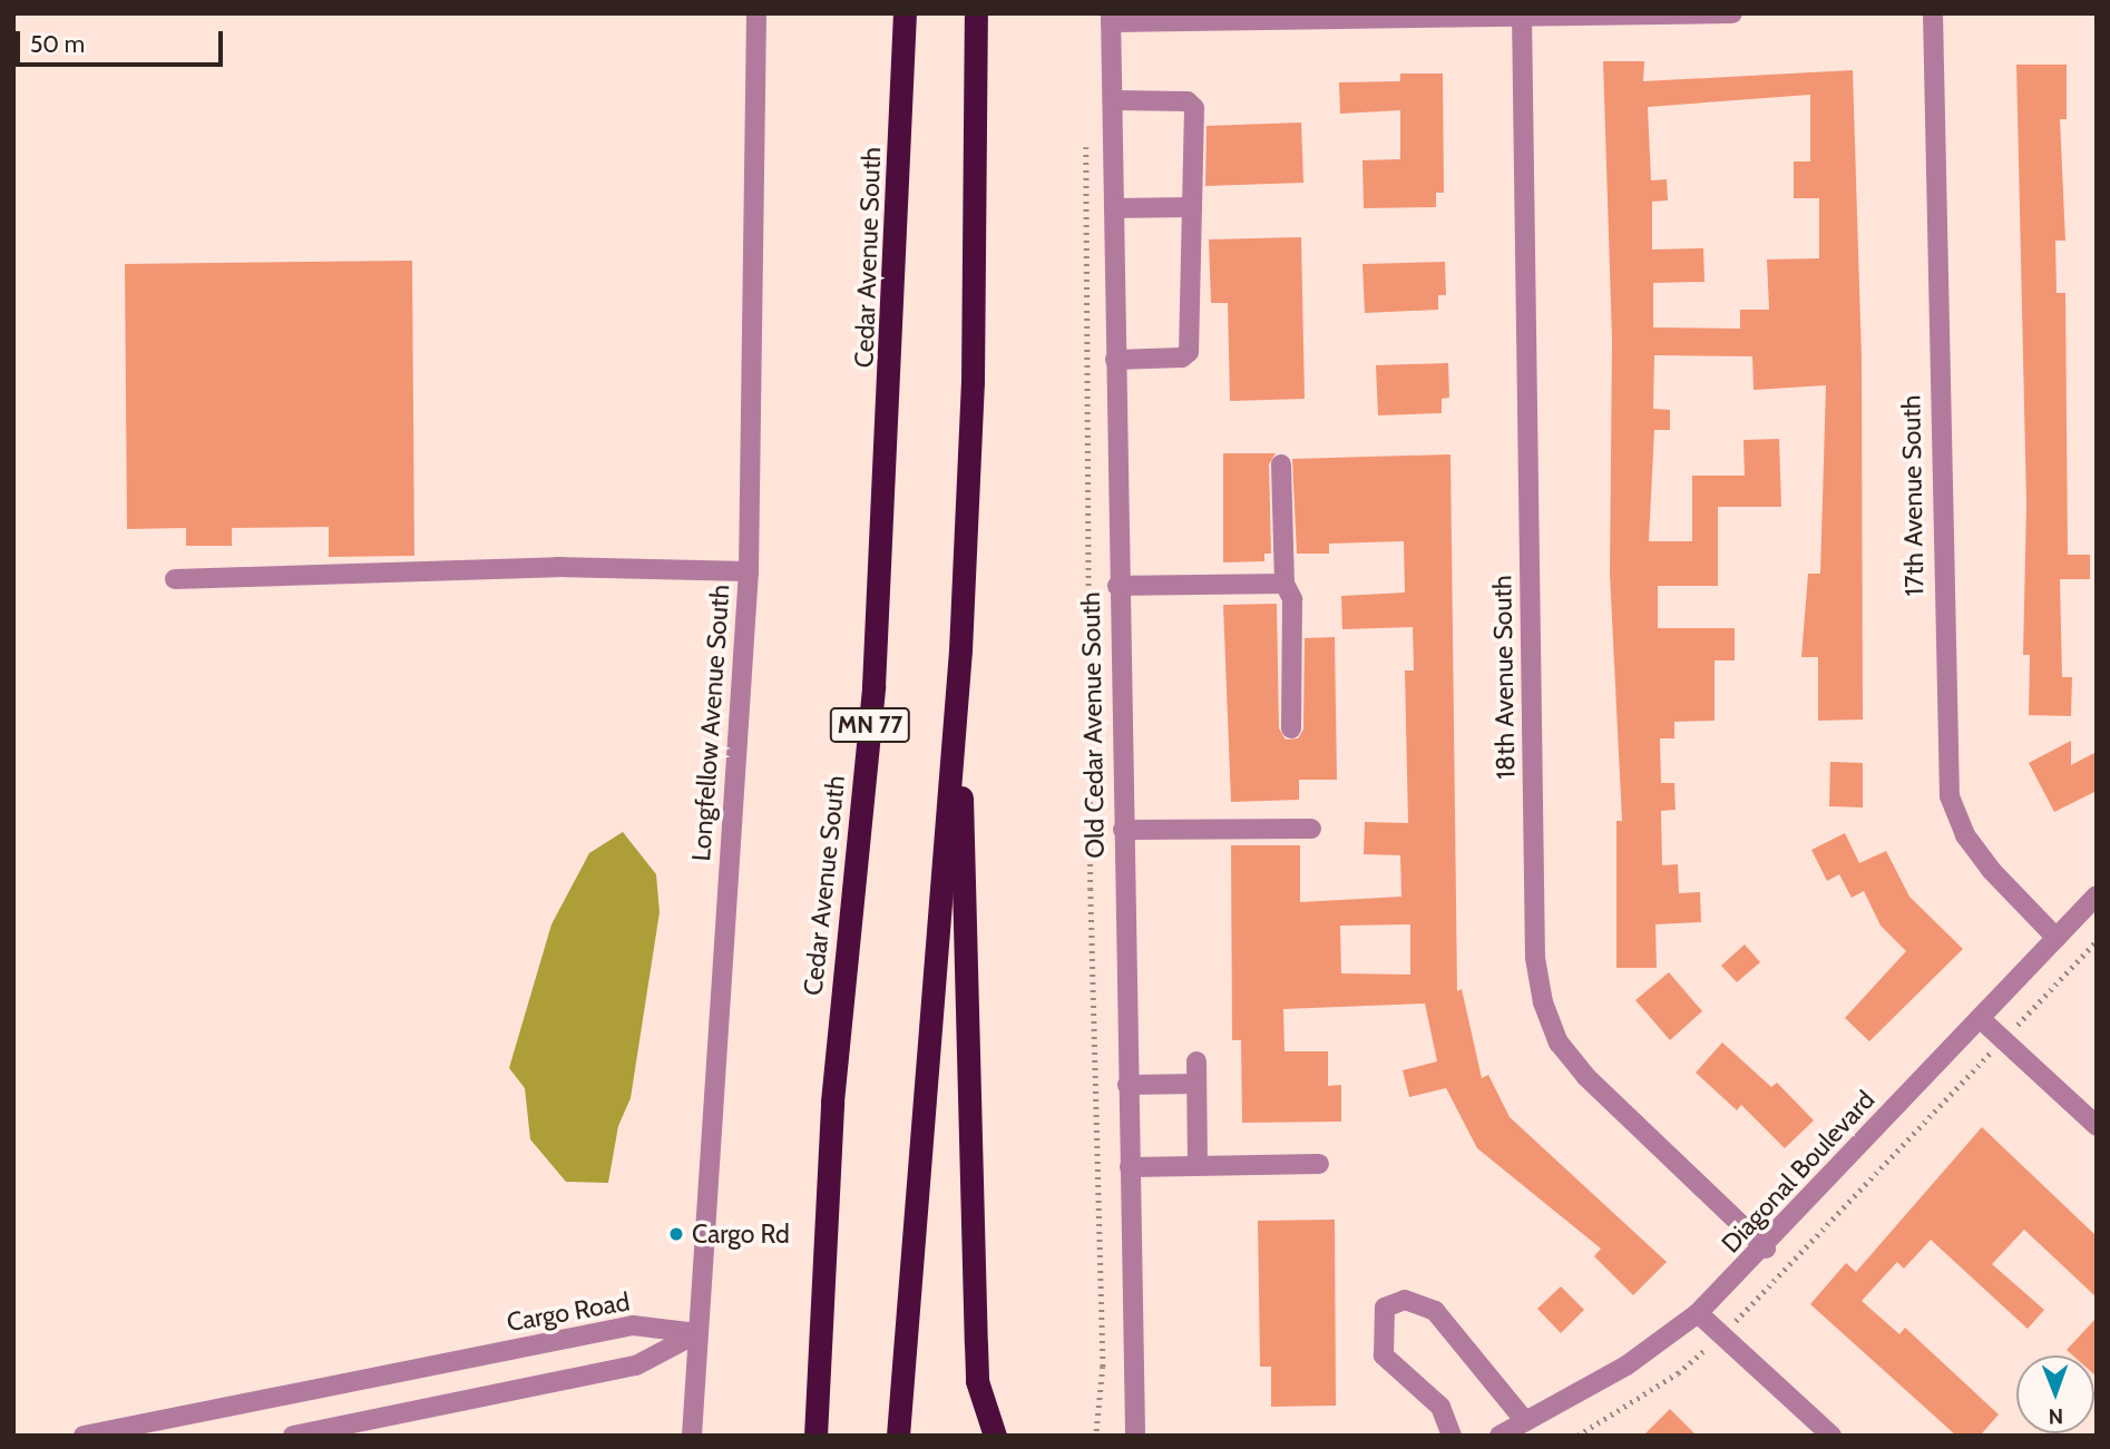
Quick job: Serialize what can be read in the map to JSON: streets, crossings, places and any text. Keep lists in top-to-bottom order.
{
  "streets": {
    "highway": ["Cedar Avenue South", "MN 77"],
    "street": [
      "17th Avenue South",
      "18th Avenue South",
      "Longfellow Avenue South",
      "Old Cedar Avenue South",
      "Diagonal Boulevard",
      "Cargo Road"
    ]
  },
  "crossings": [
    ["17th Avenue South", "Diagonal Boulevard"],
    ["18th Avenue South", "Diagonal Boulevard"],
    ["Longfellow Avenue South", "Cargo Road"]
  ],
  "places": ["Cargo Rd"],
  "scale_bar": "50 m",
  "north": "bottom"
}
